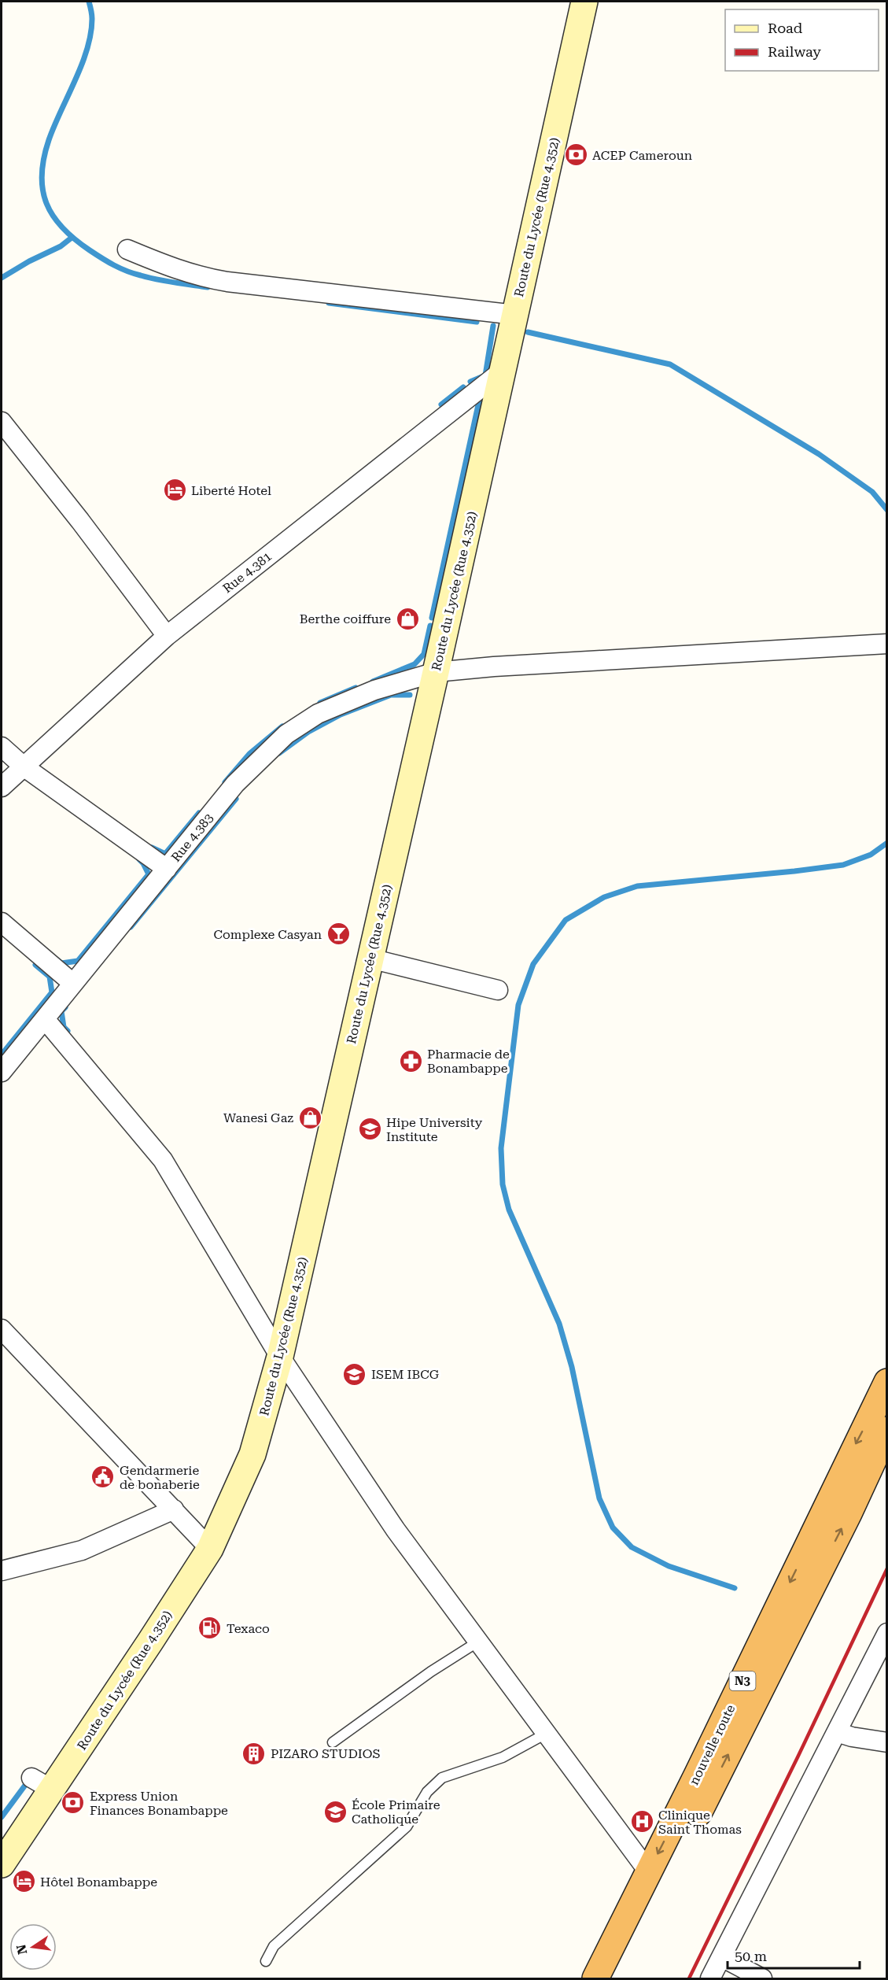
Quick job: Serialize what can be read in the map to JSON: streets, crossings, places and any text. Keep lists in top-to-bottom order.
{
  "streets": {
    "highway": ["N3", "nouvelle route"],
    "main road": ["Route du Lycée (Rue 4.352)"],
    "street": ["Rue 4.381", "Rue 4.383"]
  },
  "crossings": [
    ["Route du Lycée (Rue 4.352)", "Rue 4.381"],
    ["Route du Lycée (Rue 4.352)", "Rue 4.383"]
  ],
  "places": {
    "bank": ["ACEP Cameroun", "Express Union Finances Bonambappe"],
    "hotel": ["Liberté Hotel", "Hôtel Bonambappe"],
    "shop": ["Berthe coiffure", "Wanesi Gaz"],
    "bar": ["Complexe Casyan"],
    "pharmacy": ["Pharmacie de Bonambappe"],
    "school or university": ["Hipe University Institute", "ISEM IBCG", "École Primaire Catholique"],
    "public building": ["Gendarmerie de bonaberie"],
    "fuel station": ["Texaco"],
    "building": ["PIZARO STUDIOS"],
    "hospital": ["Clinique Saint Thomas"]
  },
  "legend": ["Road", "Railway"],
  "scale_bar": "50 m",
  "north": "left"
}
